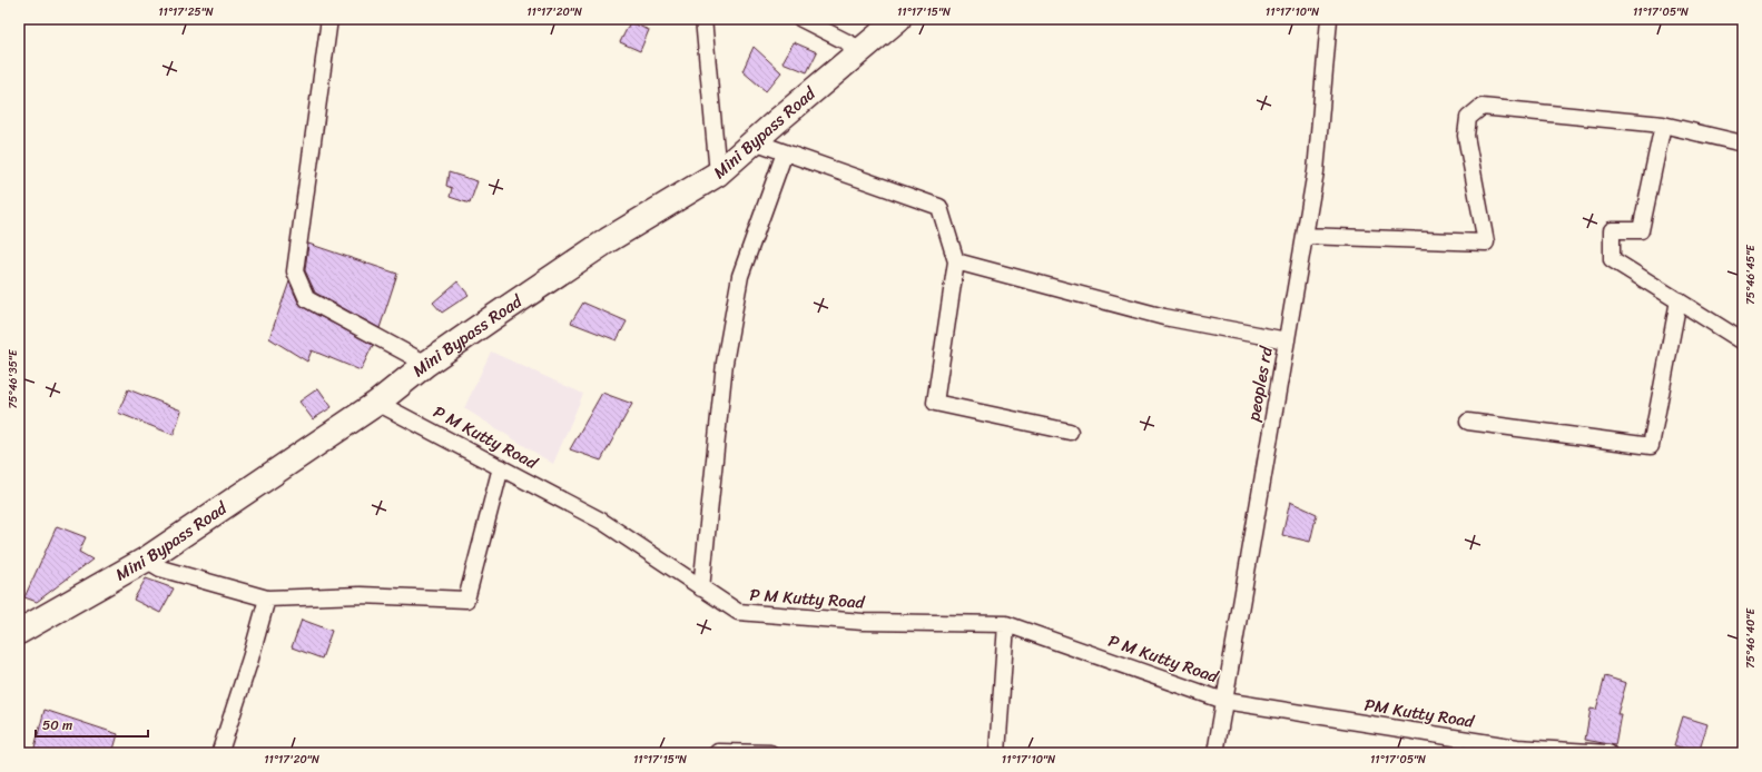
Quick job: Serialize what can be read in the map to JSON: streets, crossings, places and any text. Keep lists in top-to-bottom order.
{
  "streets": {
    "main road": ["Mini Bypass Road"],
    "street": ["peoples rd", "P M Kutty Road", "PM Kutty Road"]
  },
  "crossings": [
    ["Mini Bypass Road", "P M Kutty Road"],
    ["peoples rd", "P M Kutty Road"],
    ["peoples rd", "PM Kutty Road"],
    ["P M Kutty Road", "PM Kutty Road"]
  ],
  "scale_bar": "50 m",
  "coordinates": [
    "11°17'25\"N",
    "11°17'20\"N",
    "11°17'15\"N",
    "11°17'10\"N",
    "11°17'05\"N",
    "75°46'45\"E",
    "75°46'35\"E",
    "75°46'40\"E"
  ]
}
